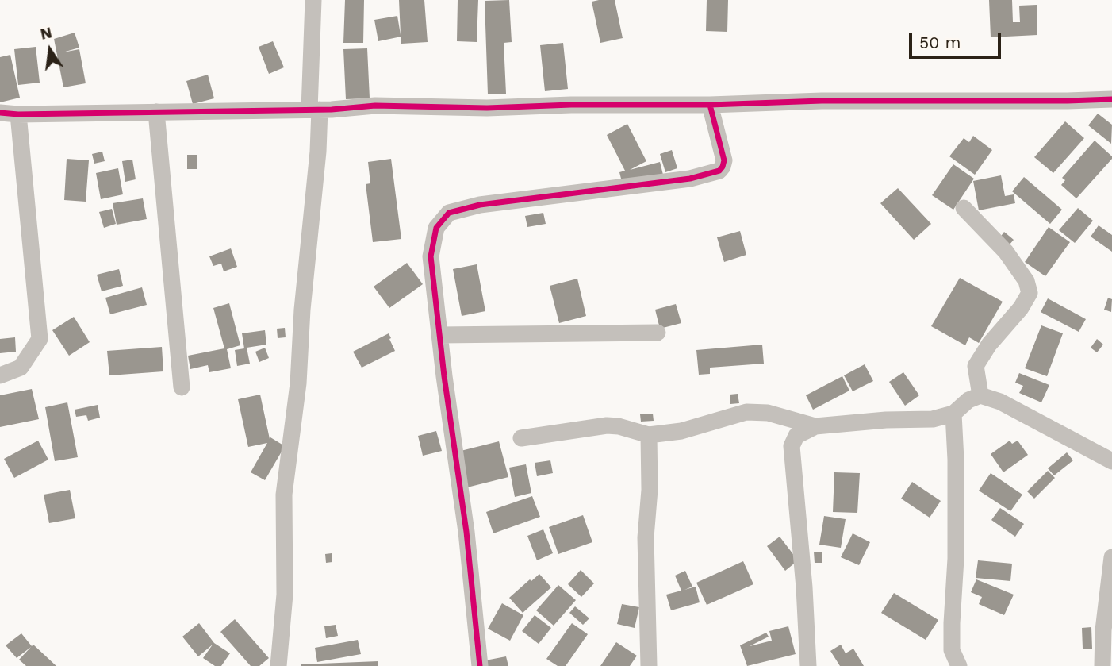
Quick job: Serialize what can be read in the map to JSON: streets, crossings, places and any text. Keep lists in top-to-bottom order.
{
  "scale_bar": "50 m",
  "north": "top"
}
